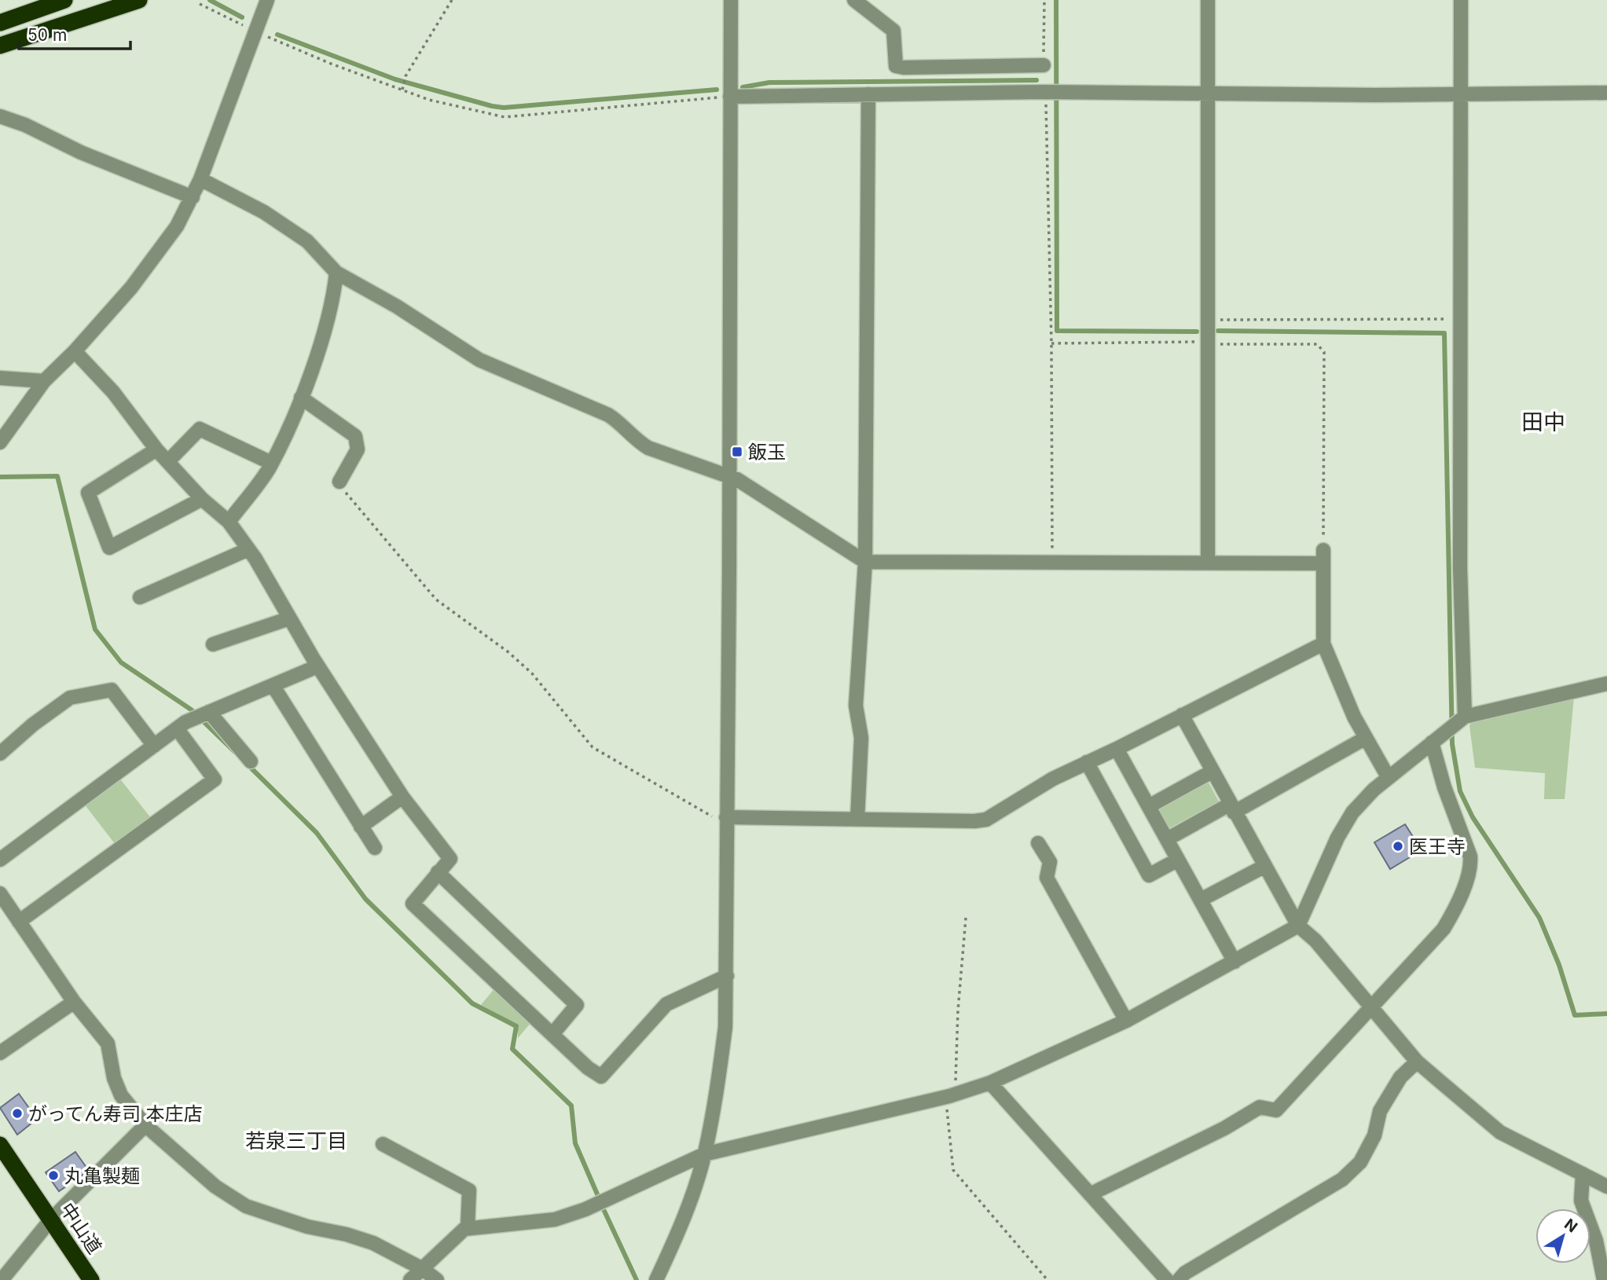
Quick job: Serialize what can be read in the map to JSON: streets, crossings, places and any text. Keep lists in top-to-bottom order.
{
  "streets": {
    "highway": ["中山道"]
  },
  "districts": ["田中", "若泉三丁目"],
  "places": {
    "transit": ["飯玉"],
    "other": ["医王寺", "がってん寿司 本庄店", "丸亀製麺"]
  },
  "scale_bar": "50 m",
  "north": "top right"
}
